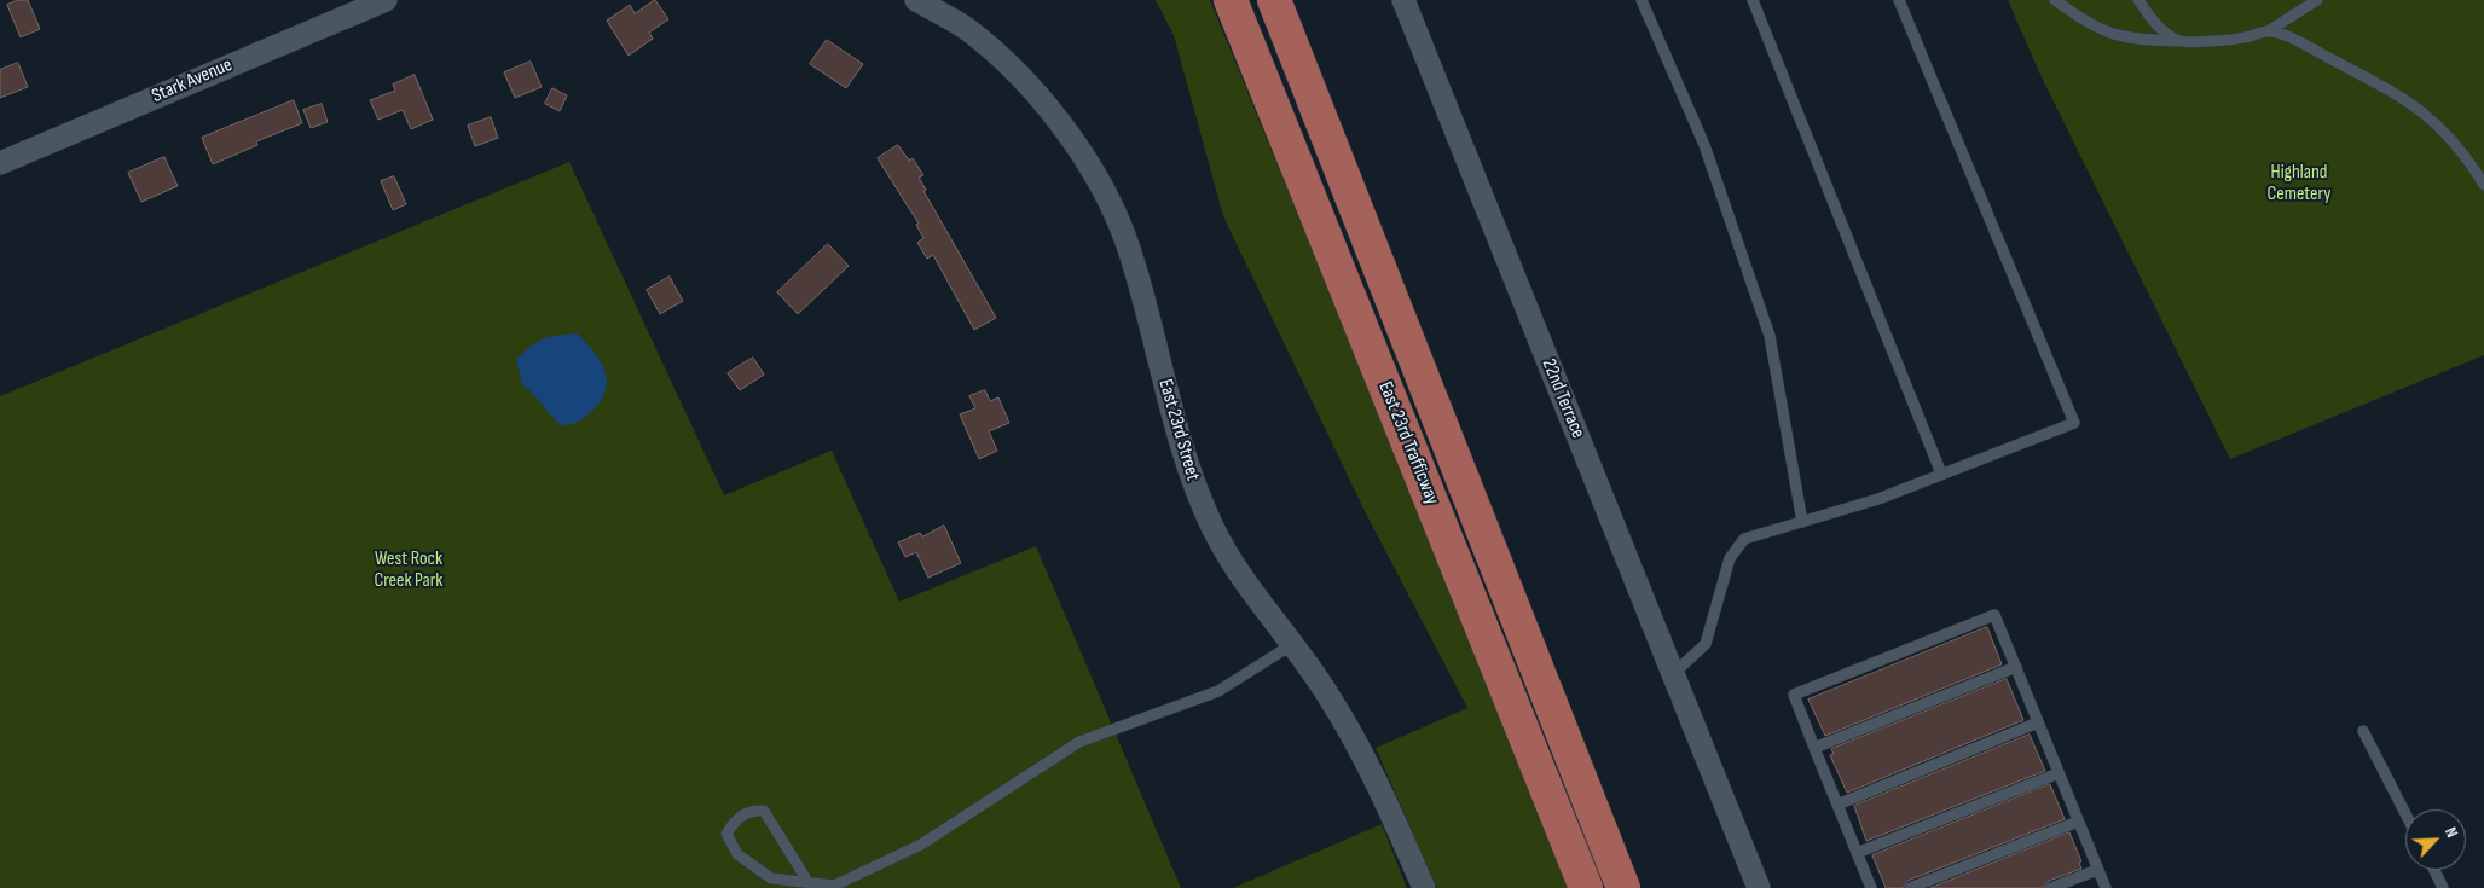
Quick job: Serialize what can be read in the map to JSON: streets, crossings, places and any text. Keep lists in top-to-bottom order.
{
  "streets": {
    "main road": ["East 23rd Trafficway"],
    "street": ["Stark Avenue", "22nd Terrace", "East 23rd Street"]
  },
  "parks": ["Highland Cemetery", "West Rock Creek Park"],
  "north": "top right"
}
